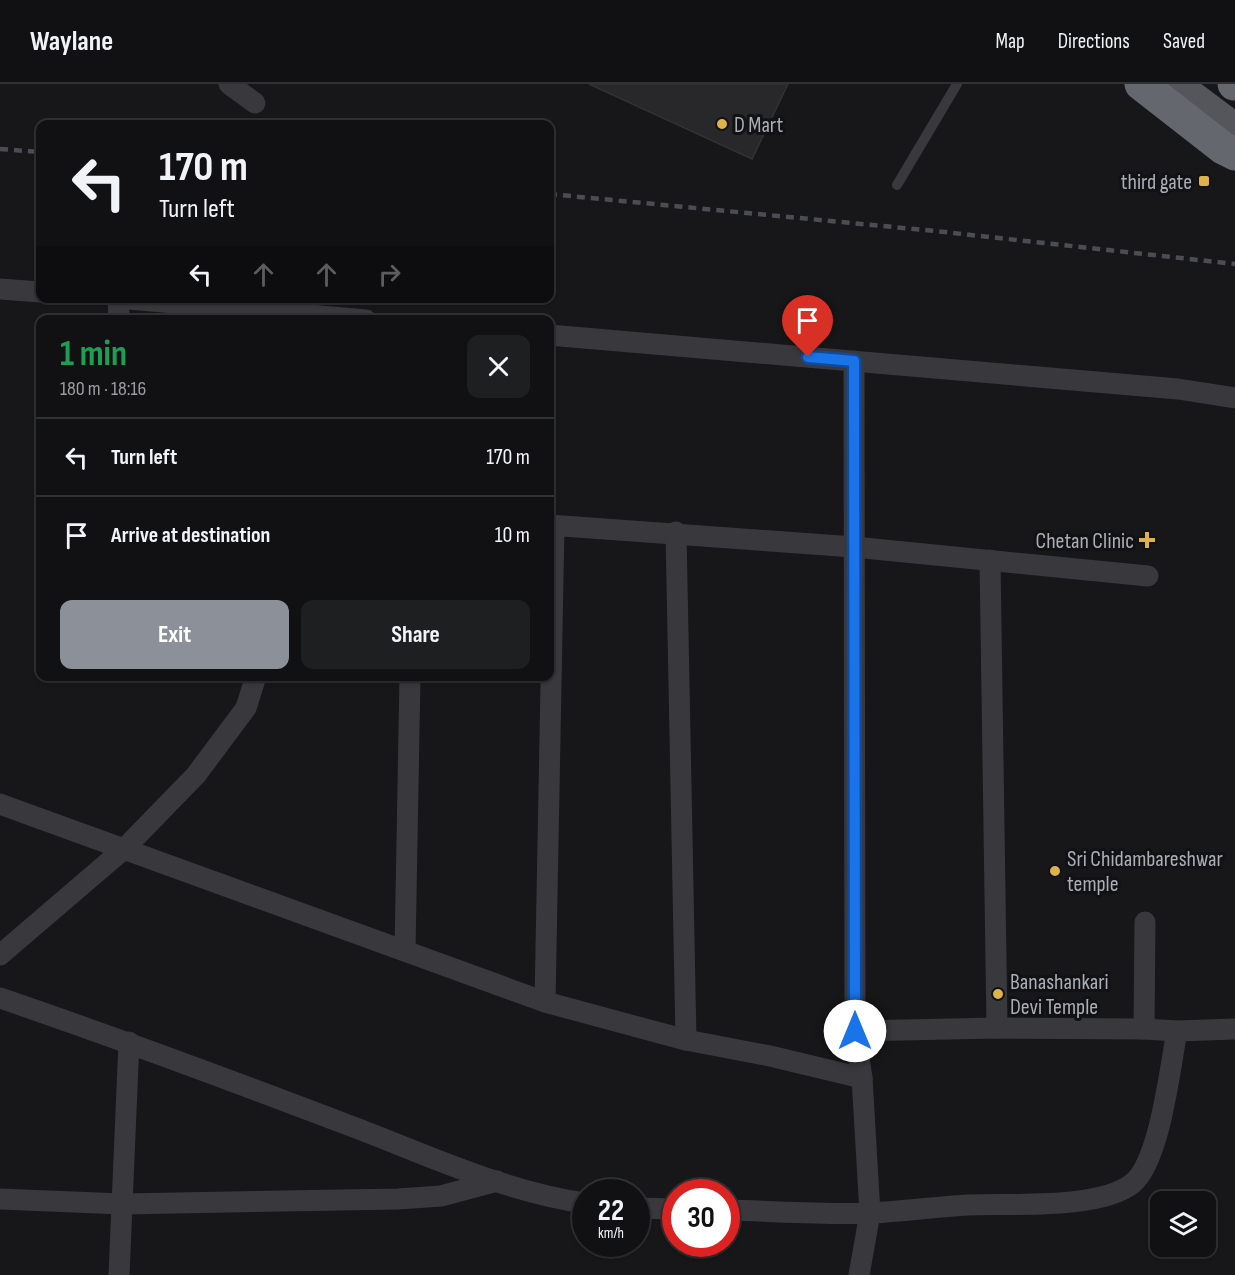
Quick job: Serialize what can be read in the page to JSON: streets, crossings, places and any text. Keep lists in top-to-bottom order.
{
  "places": {
    "other": ["D Mart", "Sri Chidambareshwar temple", "Banashankari Devi Temple"],
    "transit": ["third gate"],
    "health": ["Chetan Clinic"]
  },
  "page": {
    "header": "Waylane",
    "nav": ["Map", "Directions", "Saved"],
    "turn": ["170 m", "Turn left"],
    "heading": ["1 min", "180 m · 18:16"],
    "list": [
      {
        "name": "Turn left",
        "value": "170 m"
      },
      {
        "name": "Arrive at destination",
        "value": "10 m"
      }
    ],
    "buttons": ["Exit", "Share"],
    "speed": "22 km/h",
    "limit": "30"
  }
}
